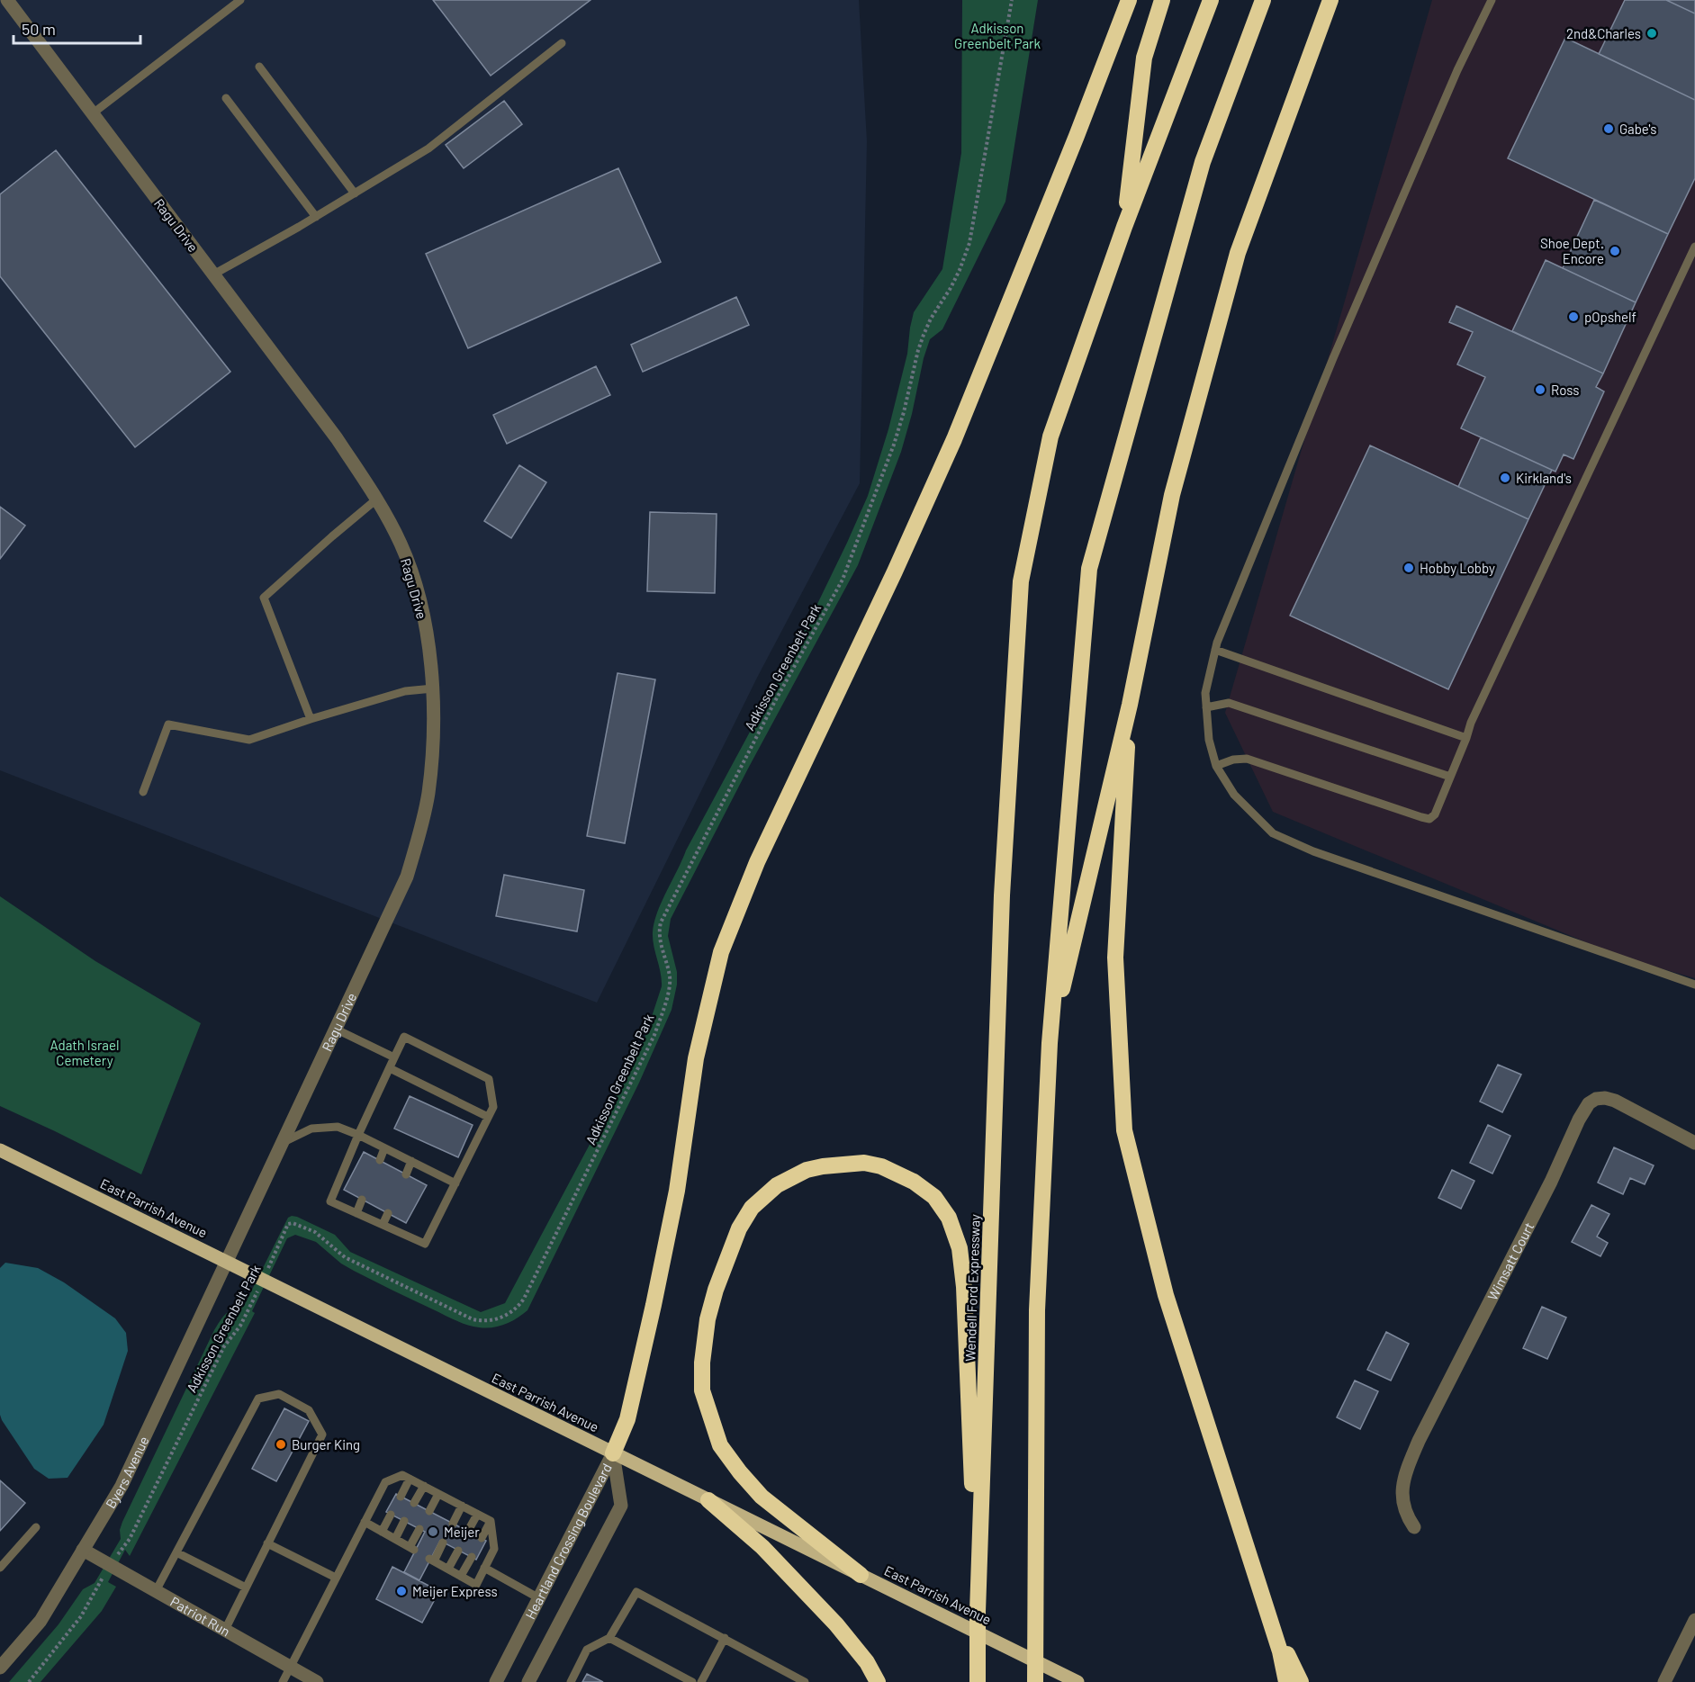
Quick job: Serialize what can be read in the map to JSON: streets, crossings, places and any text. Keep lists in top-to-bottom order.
{
  "streets": {
    "highway": ["Wendell Ford Expressway"],
    "main road": ["East Parrish Avenue"],
    "street": [
      "Ragu Drive",
      "Wimsatt Court",
      "Byers Avenue",
      "Heartland Crossing Boulevard",
      "Patriot Run"
    ],
    "path": ["Adkisson Greenbelt Park"]
  },
  "crossings": [
    ["Ragu Drive", "East Parrish Avenue"],
    ["Ragu Drive", "Byers Avenue"],
    ["Adkisson Greenbelt Park", "East Parrish Avenue"],
    ["Adkisson Greenbelt Park", "Patriot Run"],
    ["East Parrish Avenue", "Byers Avenue"],
    ["East Parrish Avenue", "Heartland Crossing Boulevard"],
    ["Byers Avenue", "Patriot Run"]
  ],
  "parks": ["Adkisson Greenbelt Park", "Adath Israel Cemetery"],
  "places": [
    "2nd&Charles",
    "Gabe's",
    "Shoe Dept. Encore",
    "pOpshelf",
    "Ross",
    "Kirkland's",
    "Hobby Lobby",
    "Burger King",
    "Meijer",
    "Meijer Express"
  ],
  "scale_bar": "50 m"
}
